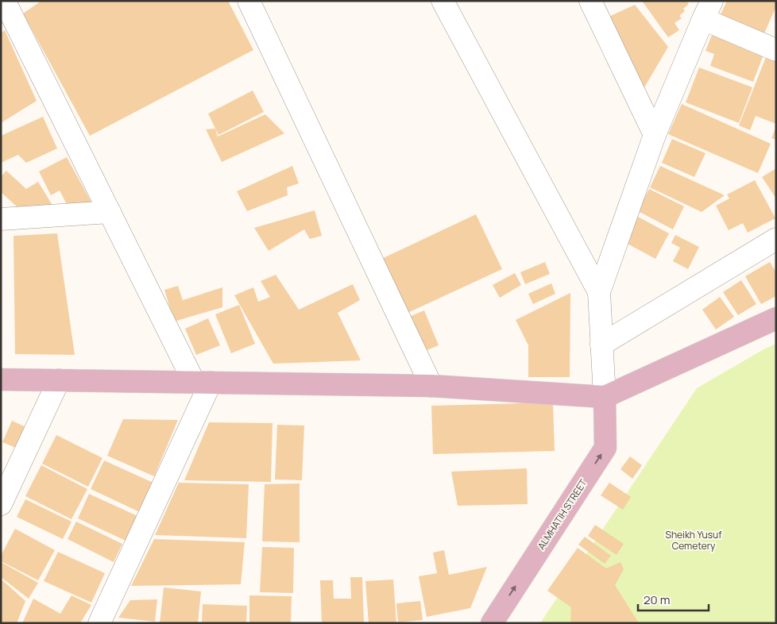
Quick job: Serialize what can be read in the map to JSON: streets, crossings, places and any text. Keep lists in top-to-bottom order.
{
  "streets": {
    "main road": ["ALMHATIH STREET"]
  },
  "one_way": ["ALMHATIH STREET"],
  "parks": ["Sheikh Yusuf Cemetery"],
  "scale_bar": "20 m"
}
